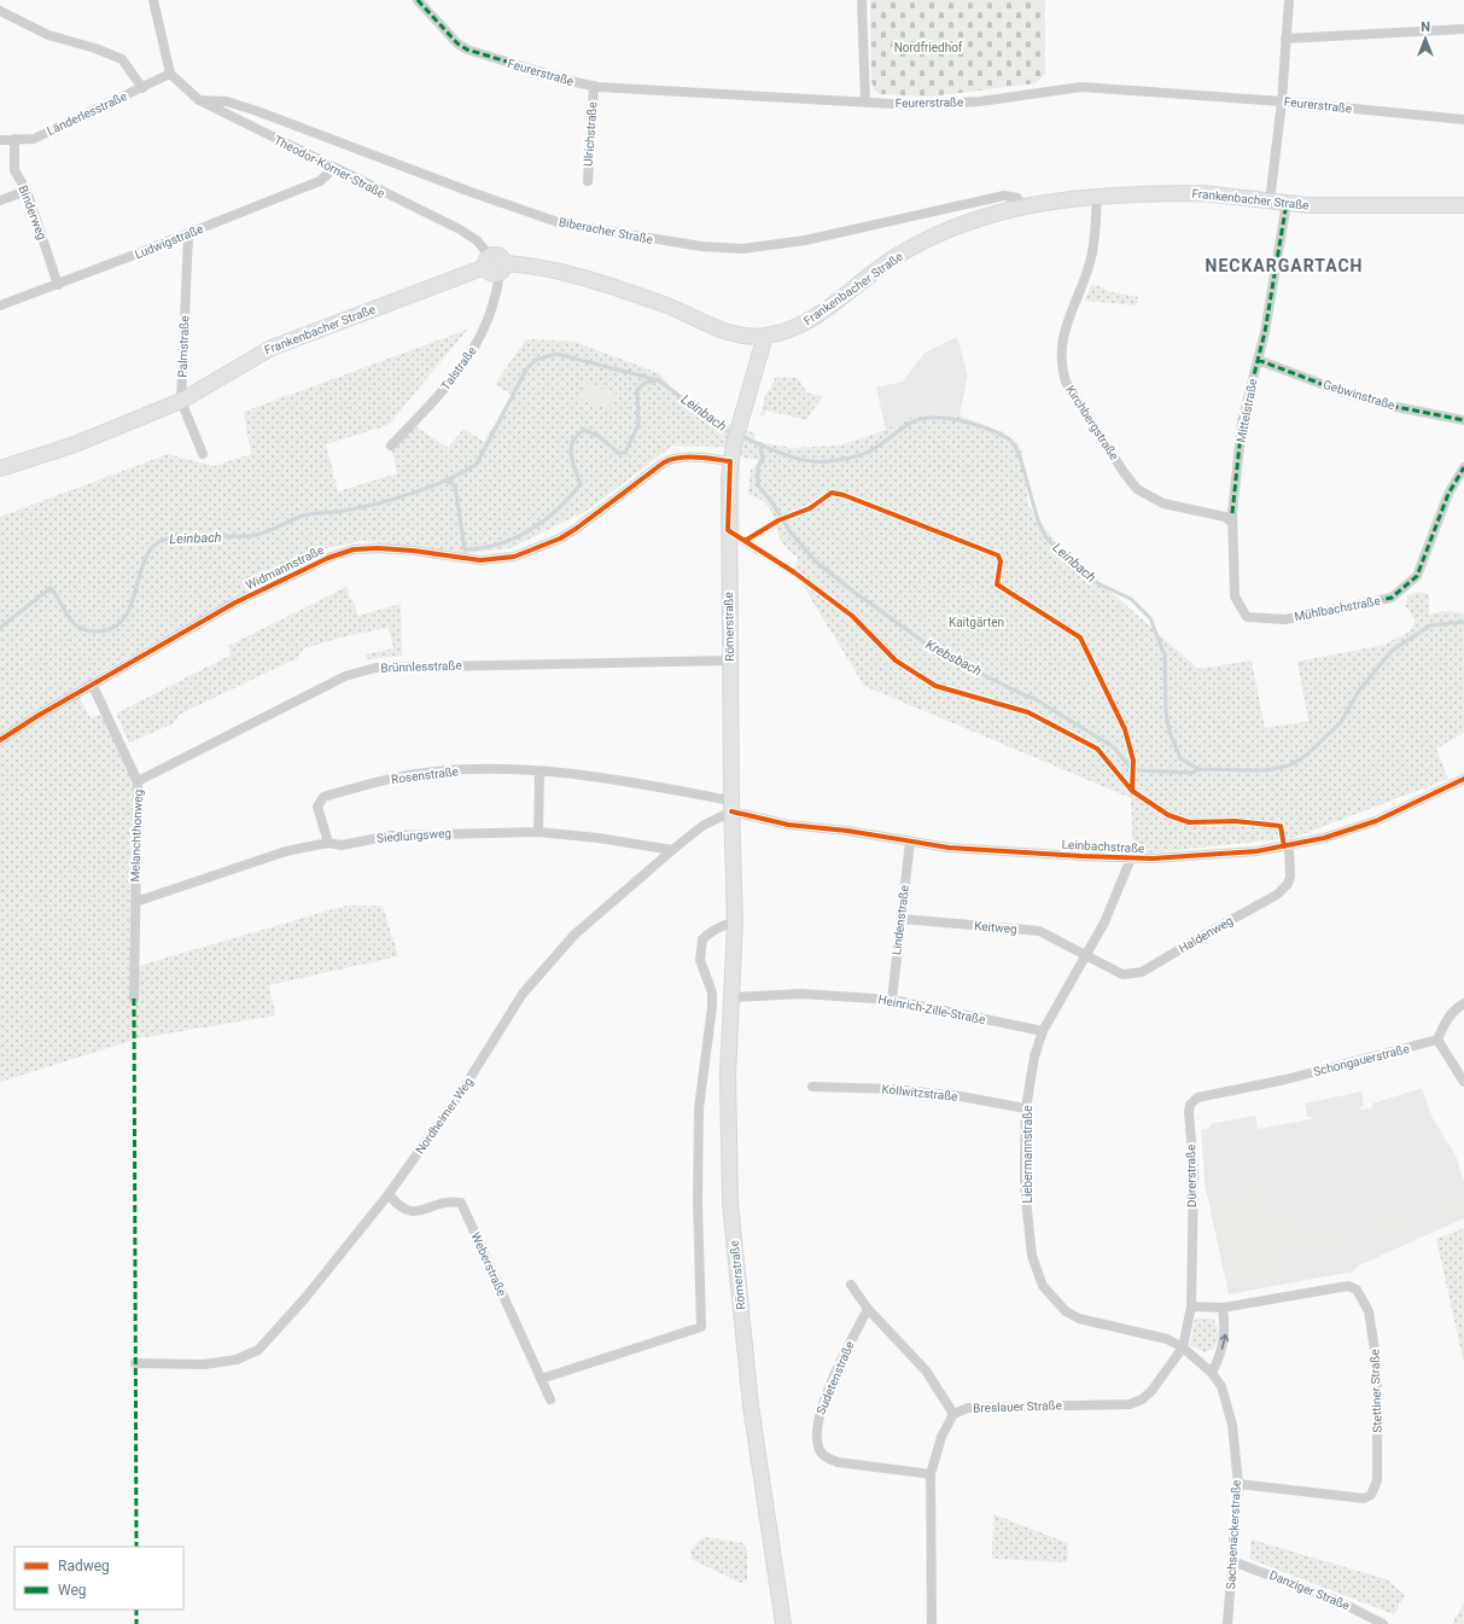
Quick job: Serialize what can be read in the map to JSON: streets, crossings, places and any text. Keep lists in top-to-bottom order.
{
  "streets": {
    "main road": ["Frankenbacher Straße", "Römerstraße"],
    "street": [
      "Feurerstraße",
      "Länderlesstraße",
      "Ulrichstraße",
      "Theodor-Körner-Straße",
      "Binderweg",
      "Biberacher Straße",
      "Ludwigstraße",
      "Palmstraße",
      "Talstraße",
      "Gebwinstraße",
      "Mittelstraße",
      "Kirchbergstraße",
      "Widmannstraße",
      "Mühlbachstraße",
      "Brünnlesstraße",
      "Rosenstraße",
      "Melanchthonweg",
      "Siedlungsweg",
      "Leinbachstraße",
      "Lindenstraße",
      "Keitweg",
      "Haldenweg",
      "Heinrich-Zille-Straße",
      "Schongauerstraße",
      "Kollwitzstraße",
      "Nordheimer Weg",
      "Liebermannstraße",
      "Dürerstraße",
      "Weberstraße",
      "Sudetenstraße",
      "Stettiner Straße",
      "Breslauer Straße",
      "Sachsenäckerstraße",
      "Danziger Straße"
    ]
  },
  "crossings": [
    ["Feurerstraße", "Ulrichstraße"],
    ["Länderlesstraße", "Theodor-Körner-Straße"],
    ["Länderlesstraße", "Binderweg"],
    ["Theodor-Körner-Straße", "Frankenbacher Straße"],
    ["Theodor-Körner-Straße", "Biberacher Straße"],
    ["Theodor-Körner-Straße", "Ludwigstraße"],
    ["Frankenbacher Straße", "Biberacher Straße"],
    ["Frankenbacher Straße", "Palmstraße"],
    ["Frankenbacher Straße", "Talstraße"],
    ["Frankenbacher Straße", "Mittelstraße"],
    ["Frankenbacher Straße", "Kirchbergstraße"],
    ["Frankenbacher Straße", "Römerstraße"],
    ["Binderweg", "Ludwigstraße"],
    ["Ludwigstraße", "Palmstraße"],
    ["Gebwinstraße", "Mittelstraße"],
    ["Mittelstraße", "Kirchbergstraße"],
    ["Mittelstraße", "Mühlbachstraße"],
    ["Widmannstraße", "Römerstraße"],
    ["Widmannstraße", "Melanchthonweg"],
    ["Römerstraße", "Brünnlesstraße"],
    ["Römerstraße", "Rosenstraße"],
    ["Römerstraße", "Leinbachstraße"],
    ["Römerstraße", "Heinrich-Zille-Straße"],
    ["Römerstraße", "Nordheimer Weg"],
    ["Brünnlesstraße", "Melanchthonweg"],
    ["Rosenstraße", "Siedlungsweg"],
    ["Rosenstraße", "Leinbachstraße"],
    ["Rosenstraße", "Nordheimer Weg"],
    ["Melanchthonweg", "Siedlungsweg"],
    ["Siedlungsweg", "Nordheimer Weg"],
    ["Leinbachstraße", "Lindenstraße"],
    ["Leinbachstraße", "Haldenweg"],
    ["Leinbachstraße", "Nordheimer Weg"],
    ["Leinbachstraße", "Liebermannstraße"],
    ["Lindenstraße", "Keitweg"],
    ["Lindenstraße", "Heinrich-Zille-Straße"],
    ["Keitweg", "Haldenweg"],
    ["Keitweg", "Liebermannstraße"],
    ["Haldenweg", "Liebermannstraße"],
    ["Heinrich-Zille-Straße", "Liebermannstraße"],
    ["Schongauerstraße", "Dürerstraße"],
    ["Kollwitzstraße", "Liebermannstraße"],
    ["Nordheimer Weg", "Weberstraße"],
    ["Liebermannstraße", "Dürerstraße"],
    ["Liebermannstraße", "Breslauer Straße"],
    ["Liebermannstraße", "Sachsenäckerstraße"],
    ["Dürerstraße", "Stettiner Straße"],
    ["Dürerstraße", "Breslauer Straße"],
    ["Stettiner Straße", "Sachsenäckerstraße"],
    ["Sachsenäckerstraße", "Danziger Straße"]
  ],
  "districts": ["NECKARGARTACH"],
  "water": ["Leinbach", "Krebsbach"],
  "parks": ["Nordfriedhof", "Kaitgärten"],
  "legend": ["Radweg", "Weg"],
  "north": "top"
}
